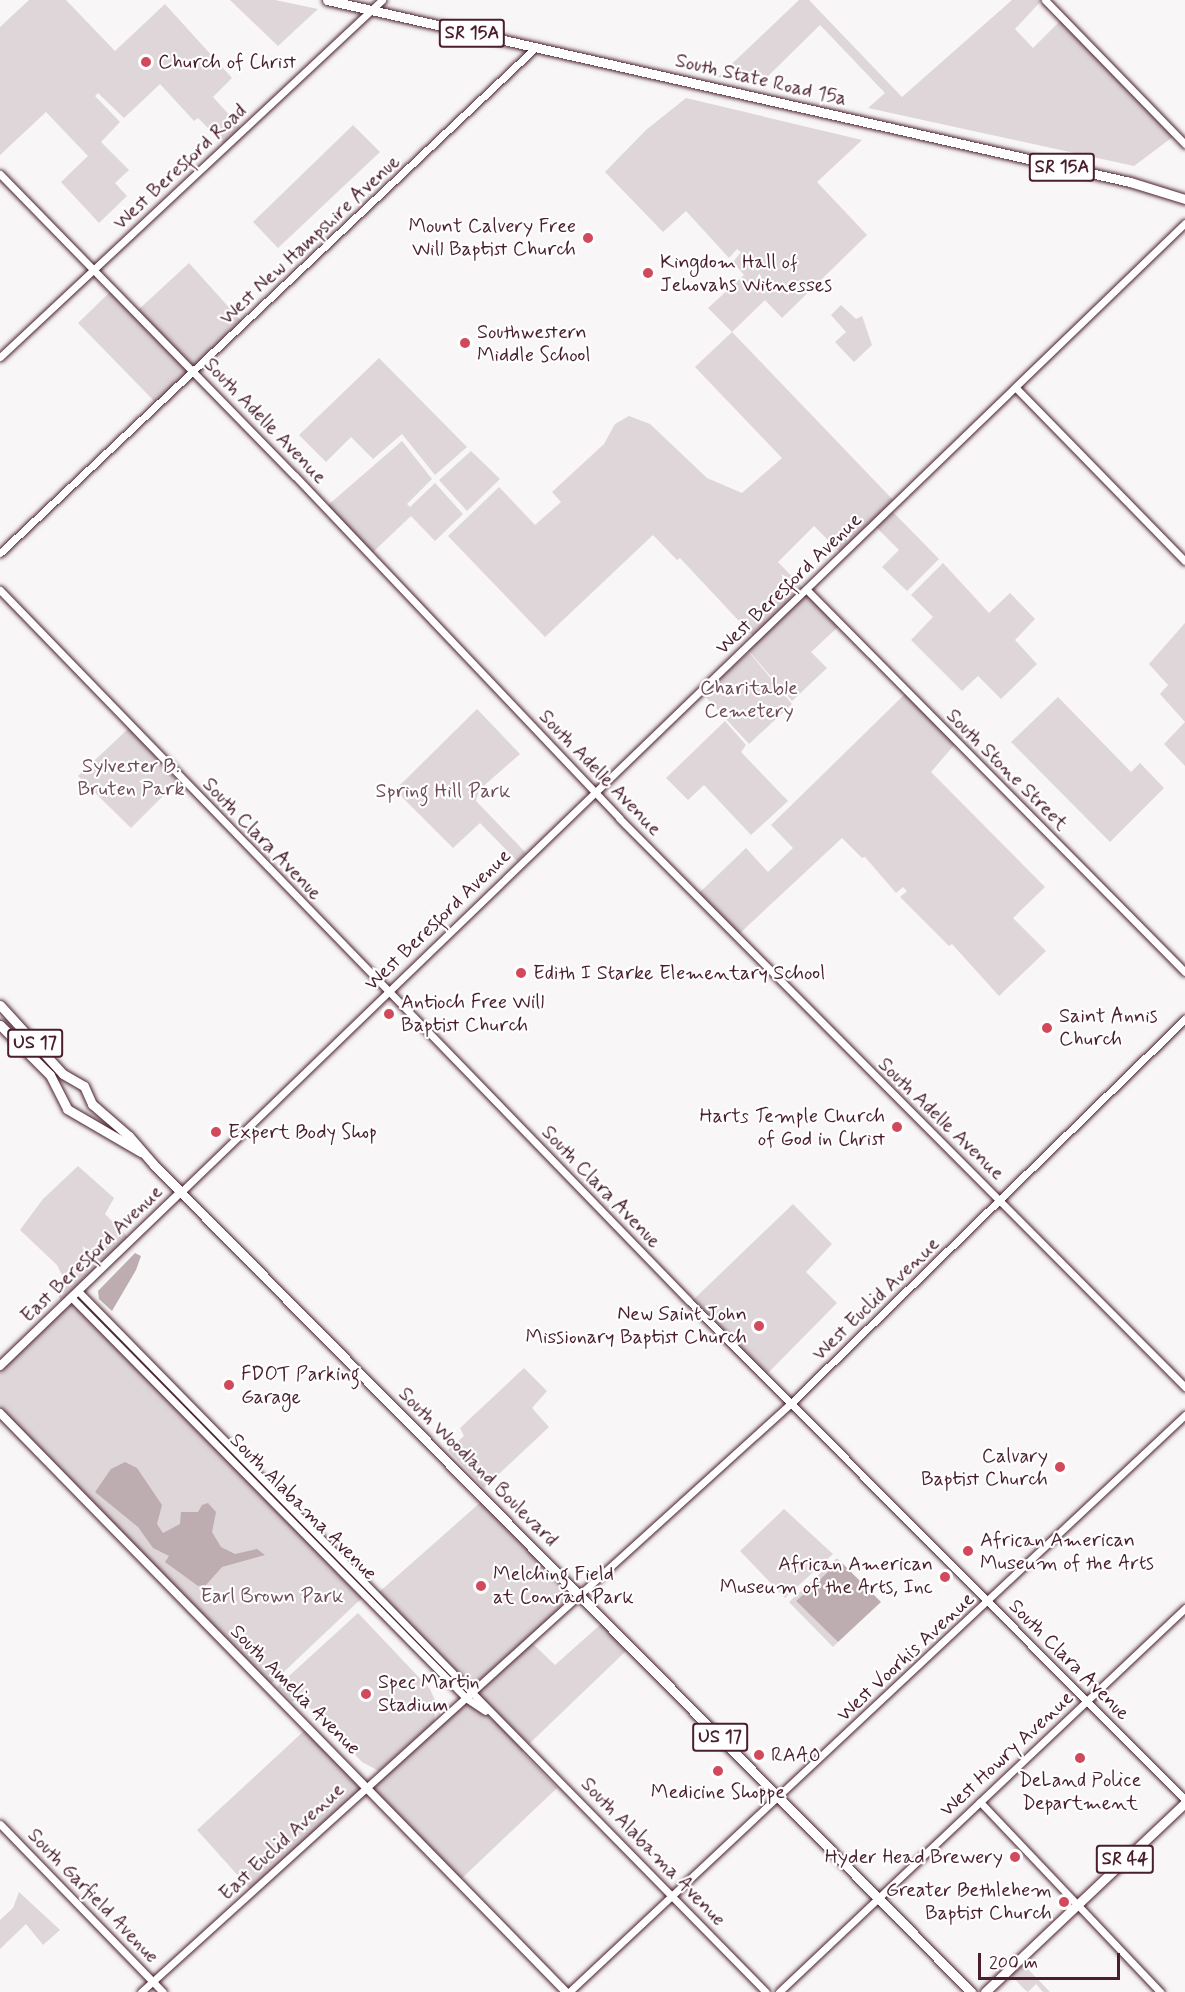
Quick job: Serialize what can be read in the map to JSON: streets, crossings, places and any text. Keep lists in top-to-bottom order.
{
  "streets": {
    "main road": [
      "SR 15A",
      "South State Road 15a",
      "US 17",
      "East Beresford Avenue",
      "South Woodland Boulevard",
      "South Amelia Avenue",
      "SR 44"
    ],
    "street": [
      "West Beresford Road",
      "West New Hampshire Avenue",
      "South Adelle Avenue",
      "West Beresford Avenue",
      "South Stone Street",
      "South Clara Avenue",
      "West Euclid Avenue",
      "South Alabama Avenue",
      "West Voorhis Avenue",
      "West Howry Avenue",
      "East Euclid Avenue",
      "South Garfield Avenue"
    ]
  },
  "crossings": [
    ["South State Road 15a", "West Beresford Road"],
    ["South State Road 15a", "West New Hampshire Avenue"],
    ["West Beresford Road", "South Adelle Avenue"],
    ["West New Hampshire Avenue", "South Adelle Avenue"],
    ["South Adelle Avenue", "West Beresford Avenue"],
    ["South Adelle Avenue", "West Euclid Avenue"],
    ["West Beresford Avenue", "South Stone Street"],
    ["West Beresford Avenue", "South Clara Avenue"],
    ["West Beresford Avenue", "US 17"],
    ["West Beresford Avenue", "East Beresford Avenue"],
    ["West Beresford Avenue", "South Woodland Boulevard"],
    ["South Clara Avenue", "West Euclid Avenue"],
    ["South Clara Avenue", "West Voorhis Avenue"],
    ["South Clara Avenue", "West Howry Avenue"],
    ["South Clara Avenue", "SR 44"],
    ["US 17", "East Beresford Avenue"],
    ["US 17", "South Woodland Boulevard"],
    ["US 17", "West Howry Avenue"],
    ["East Beresford Avenue", "South Woodland Boulevard"],
    ["East Beresford Avenue", "South Alabama Avenue"],
    ["West Euclid Avenue", "South Woodland Boulevard"],
    ["West Euclid Avenue", "East Euclid Avenue"],
    ["South Woodland Boulevard", "West Voorhis Avenue"],
    ["South Woodland Boulevard", "West Howry Avenue"],
    ["South Woodland Boulevard", "East Euclid Avenue"],
    ["South Alabama Avenue", "West Voorhis Avenue"],
    ["South Alabama Avenue", "East Euclid Avenue"],
    ["West Voorhis Avenue", "South Amelia Avenue"],
    ["South Amelia Avenue", "East Euclid Avenue"],
    ["East Euclid Avenue", "South Garfield Avenue"]
  ],
  "parks": [
    "Charitable Cemetery",
    "Sylvester B. Bruten Park",
    "Spring Hill Park",
    "Earl Brown Park"
  ],
  "places": [
    "Church of Christ",
    "Mount Calvery Free Will Baptist Church",
    "Kingdom Hall of Jehovahs Witnesses",
    "Southwestern Middle School",
    "Edith I Starke Elementary School",
    "Antioch Free Will Baptist Church",
    "Saint Annis Church",
    "Harts Temple Church of God in Christ",
    "Expert Body Shop",
    "New Saint John Missionary Baptist Church",
    "FDOT Parking Garage",
    "Calvary Baptist Church",
    "African American Museum of the Arts",
    "African American Museum of the Arts, Inc",
    "Melching Field at Conrad Park",
    "Spec Martin Stadium",
    "RAAO",
    "DeLand Police Department",
    "Medicine Shoppe",
    "Hyder Head Brewery",
    "Greater Bethlehem Baptist Church"
  ],
  "scale_bar": "200 m"
}
